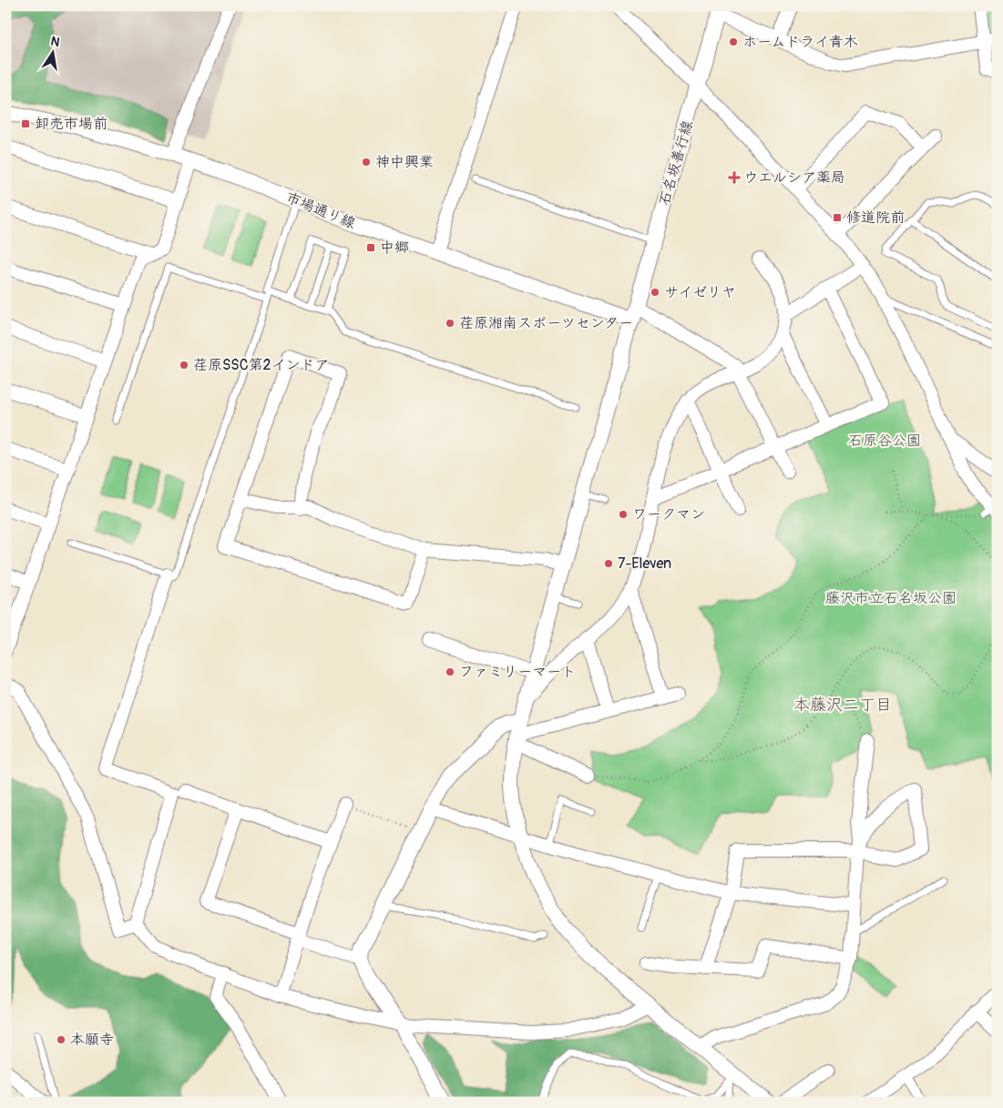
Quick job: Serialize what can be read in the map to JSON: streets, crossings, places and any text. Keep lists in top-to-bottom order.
{
  "streets": {
    "street": ["石名坂善行線", "市場通り線"]
  },
  "crossings": [
    ["石名坂善行線", "市場通り線"]
  ],
  "districts": ["本藤沢二丁目"],
  "parks": ["石原谷公園", "藤沢市立石名坂公園"],
  "places": {
    "other": [
      "ホームドライ青木",
      "神中興業",
      "サイゼリヤ",
      "荏原湘南スポーツセンター",
      "荏原SSC第2インドア",
      "ワークマン",
      "7-Eleven",
      "ファミリーマート",
      "本願寺"
    ],
    "transit": ["卸売市場前", "修道院前", "中郷"],
    "health": ["ウエルシア薬局"]
  },
  "north": "top"
}
